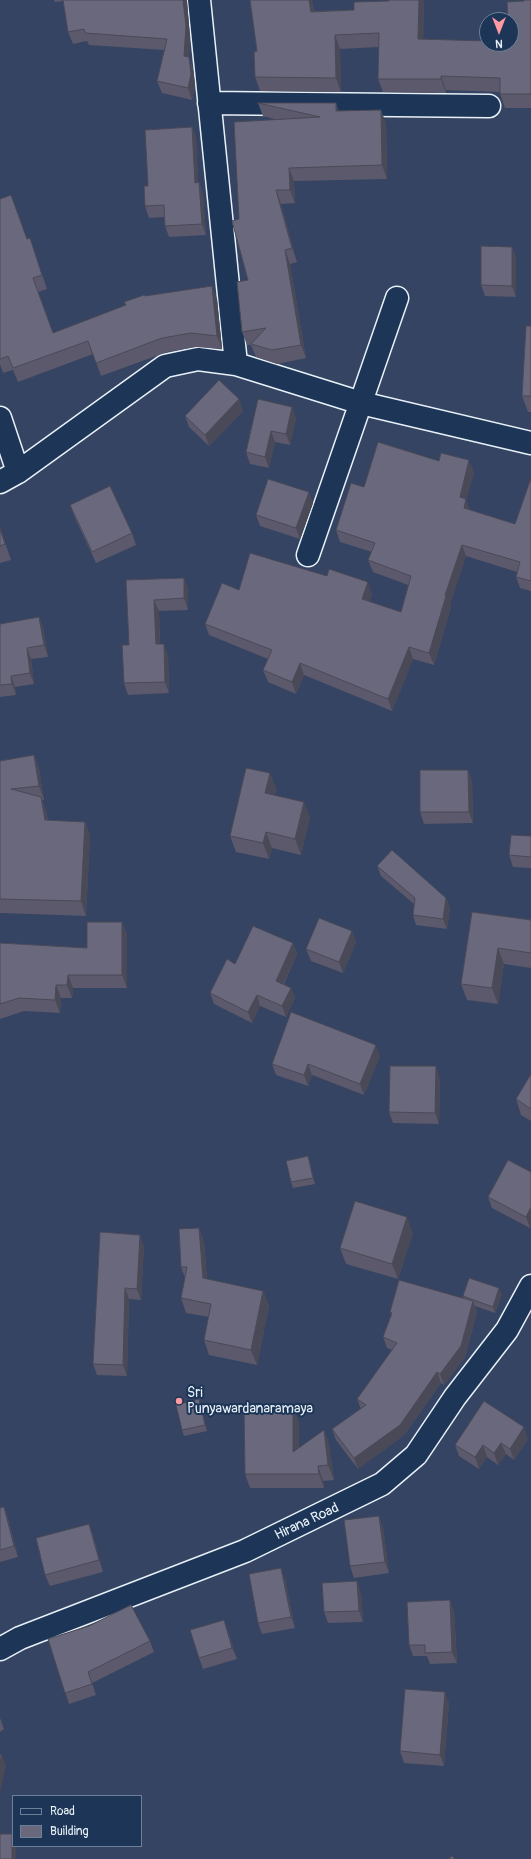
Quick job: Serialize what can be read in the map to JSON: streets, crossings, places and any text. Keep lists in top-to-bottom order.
{
  "streets": {
    "street": ["Hirana Road"]
  },
  "places": ["Sri Punyawardanaramaya"],
  "legend": ["Road", "Building"],
  "north": "bottom"
}
